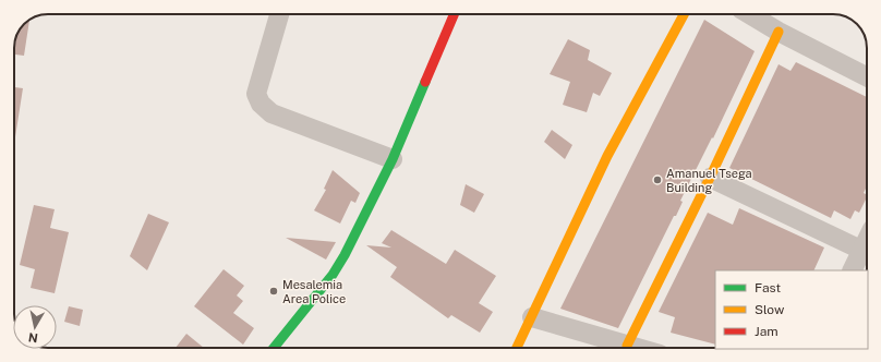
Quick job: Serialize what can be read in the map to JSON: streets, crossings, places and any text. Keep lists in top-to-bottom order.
{
  "places": ["Amanuel Tsega Building", "Mesalemia Area Police"],
  "legend": ["Fast", "Slow", "Jam"],
  "north": "bottom"
}
